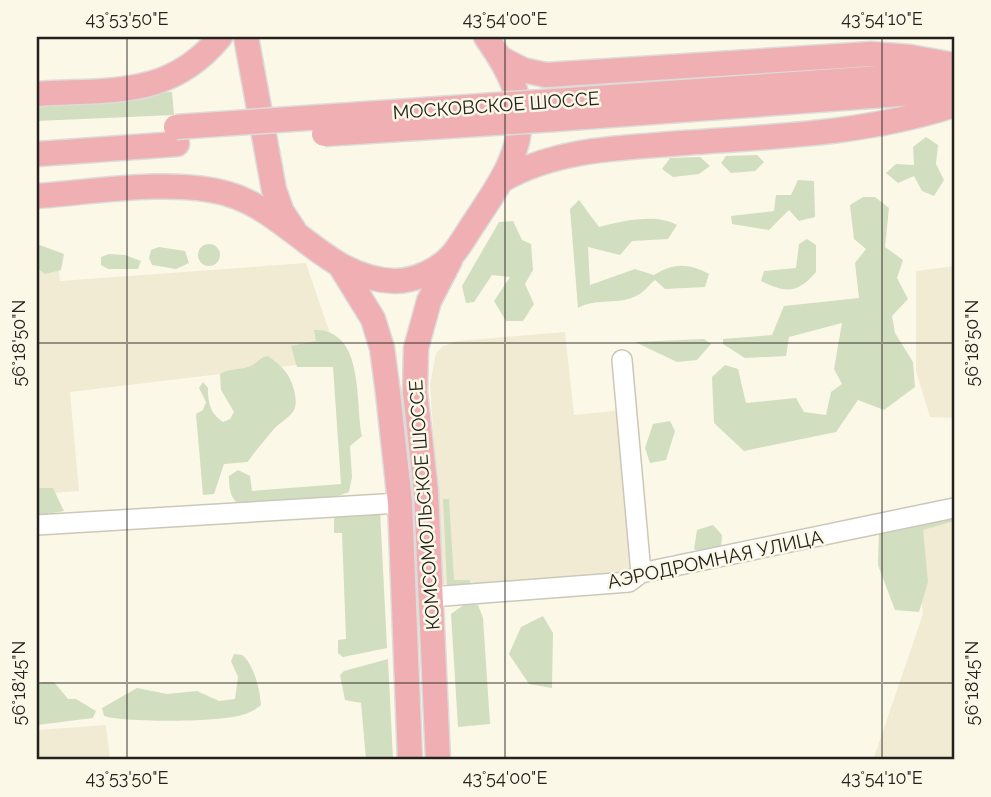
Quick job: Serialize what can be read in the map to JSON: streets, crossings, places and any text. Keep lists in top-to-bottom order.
{
  "streets": {
    "main road": ["МОСКОВСКОЕ ШОССЕ", "КОМСОМОЛЬСКОЕ ШОССЕ"],
    "street": ["АЭРОДРОМНАЯ УЛИЦА"]
  },
  "crossings": [
    ["КОМСОМОЛЬСКОЕ ШОССЕ", "АЭРОДРОМНАЯ УЛИЦА"]
  ],
  "coordinates": [
    "43°53'50\"E",
    "43°54'00\"E",
    "43°54'10\"E",
    "56°18'50\"N",
    "56°18'45\"N"
  ]
}
